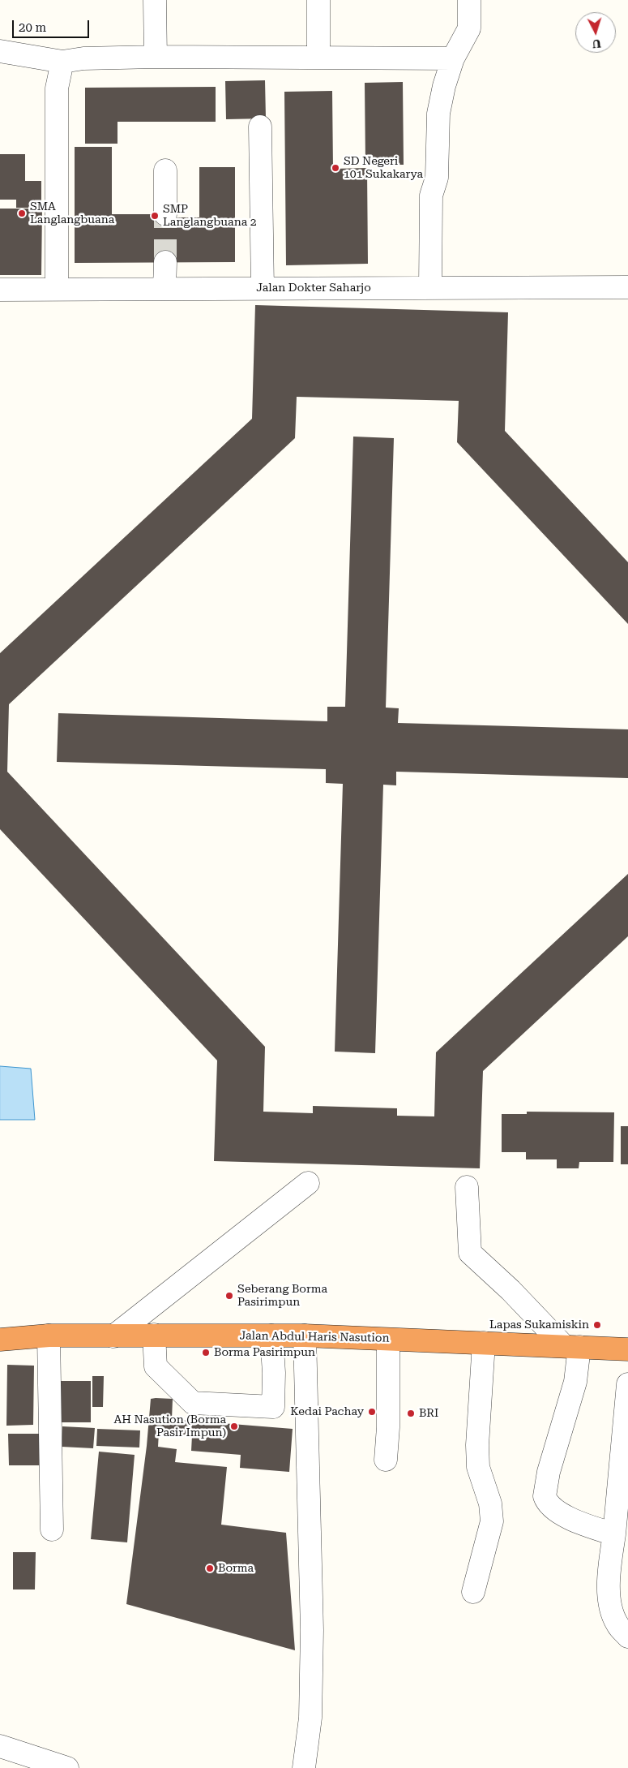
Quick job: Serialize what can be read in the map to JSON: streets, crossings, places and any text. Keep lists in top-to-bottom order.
{
  "streets": {
    "highway": ["Jalan Abdul Haris Nasution"],
    "street": ["Jalan Dokter Saharjo"]
  },
  "places": [
    "SD Negeri 101 Sukakarya",
    "SMA Langlangbuana",
    "SMP Langlangbuana 2",
    "Seberang Borma Pasirimpun",
    "Lapas Sukamiskin",
    "Borma Pasirimpun",
    "Kedai Pachay",
    "BRI",
    "AH Nasution (Borma Pasir Impun)",
    "Borma"
  ],
  "scale_bar": "20 m",
  "north": "bottom"
}
